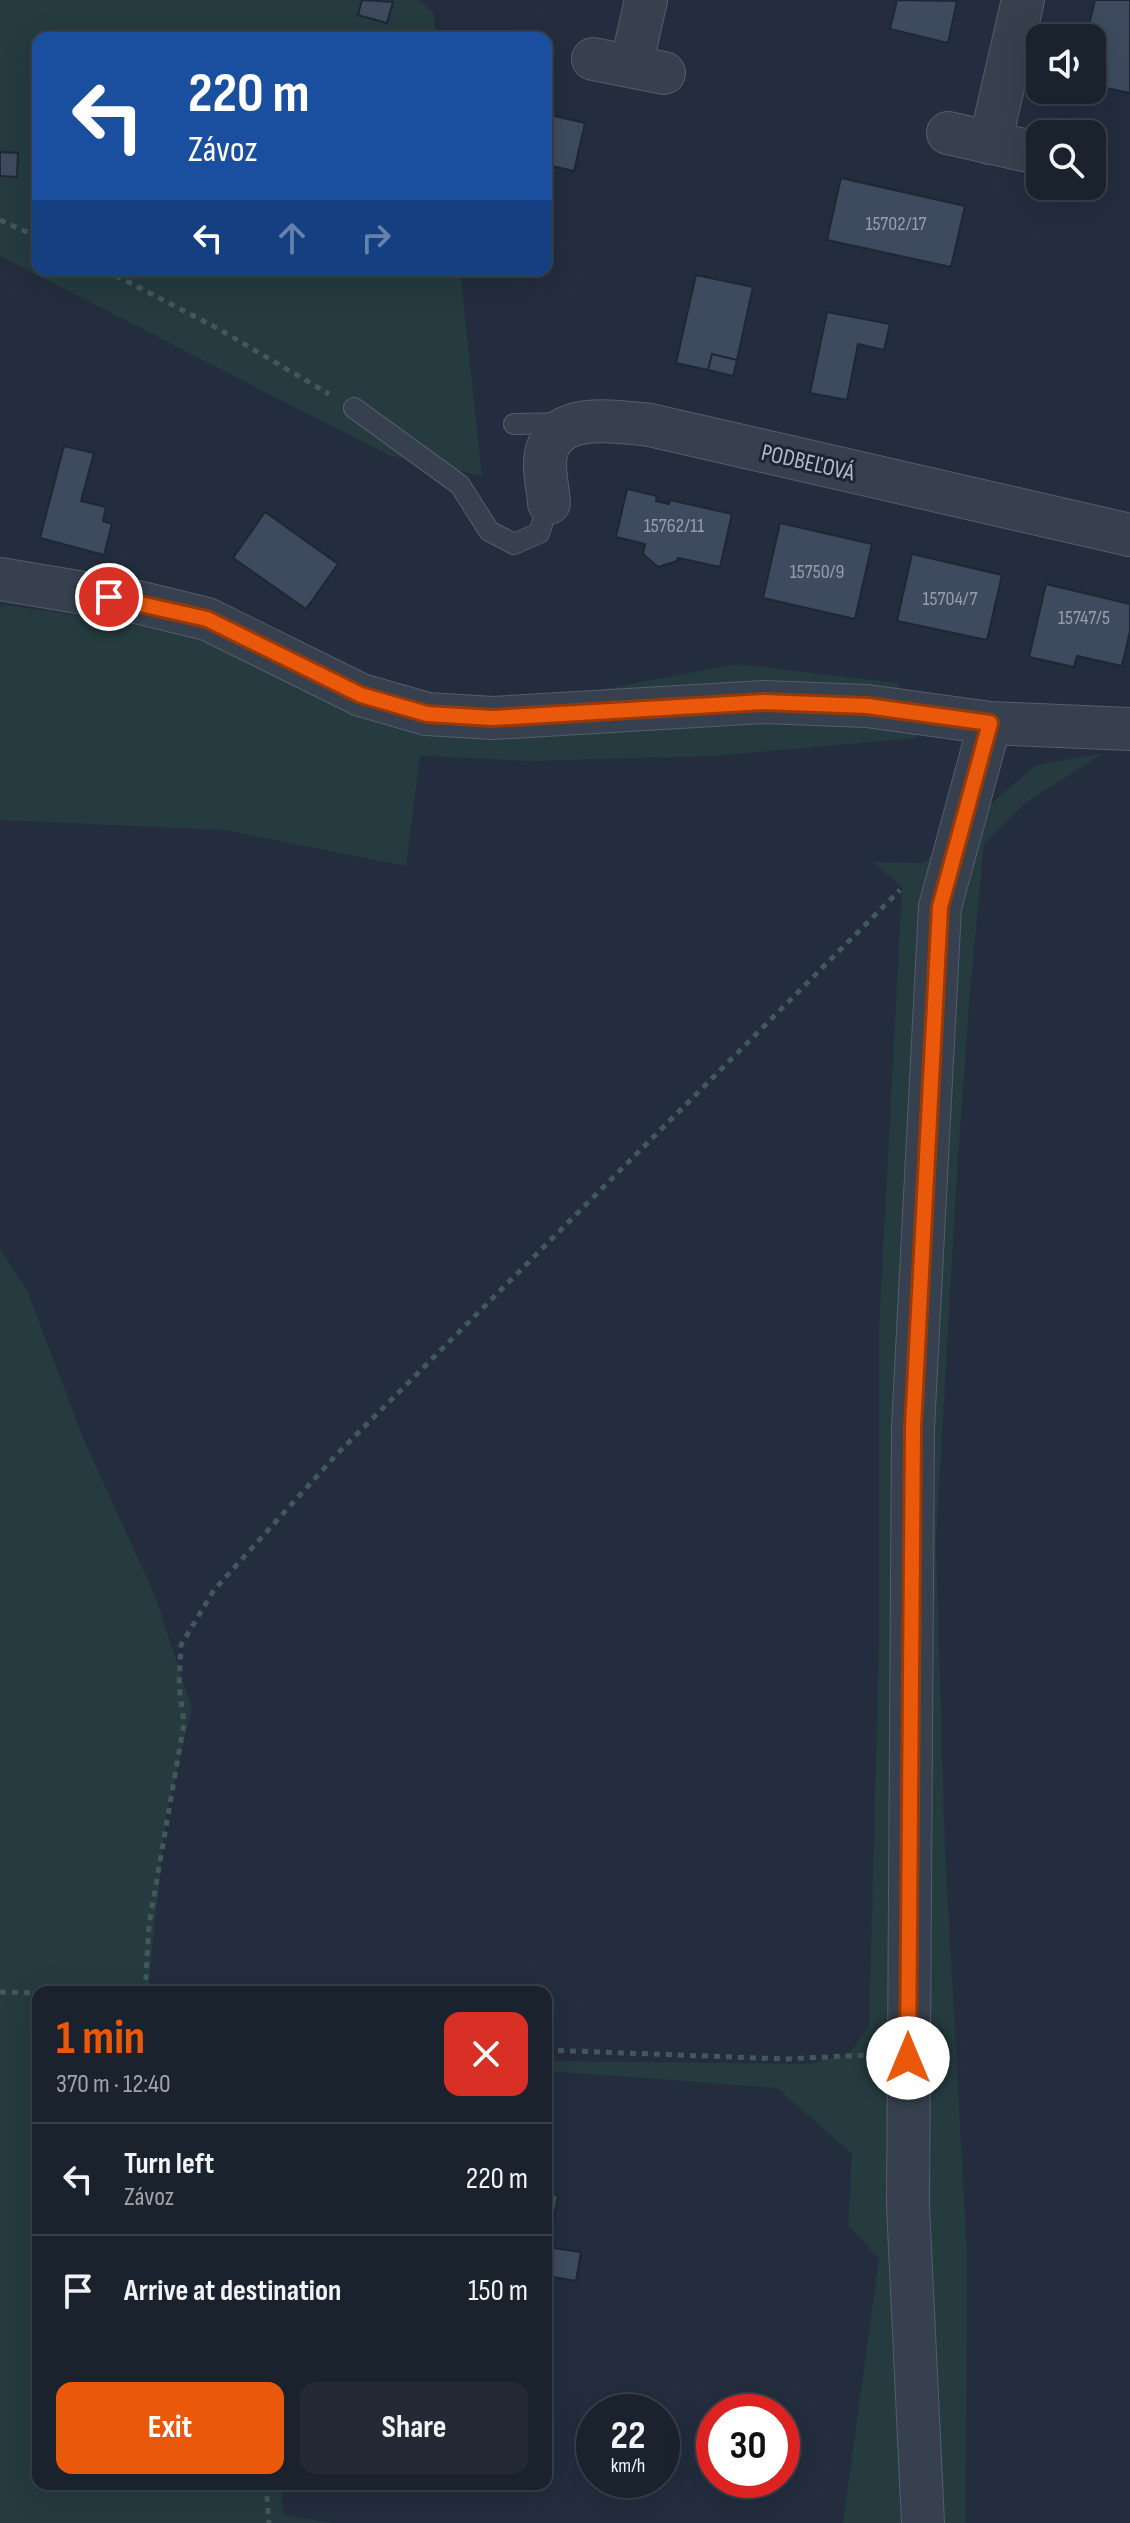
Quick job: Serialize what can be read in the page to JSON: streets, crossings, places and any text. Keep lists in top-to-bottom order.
{
  "streets": {
    "street": ["PODBEĽOVÁ"]
  },
  "house_numbers": [
    "15702/17",
    "15762/11",
    "15750/9",
    "15704/7",
    "15747/5"
  ],
  "page": {
    "turn": ["220 m", "Závoz"],
    "heading": ["1 min", "370 m · 12:40"],
    "list": [
      {
        "name": "Turn left",
        "note": "Závoz",
        "value": "220 m"
      },
      {
        "name": "Arrive at destination",
        "value": "150 m"
      }
    ],
    "buttons": ["Exit", "Share"],
    "speed": "22 km/h",
    "limit": "30"
  }
}
